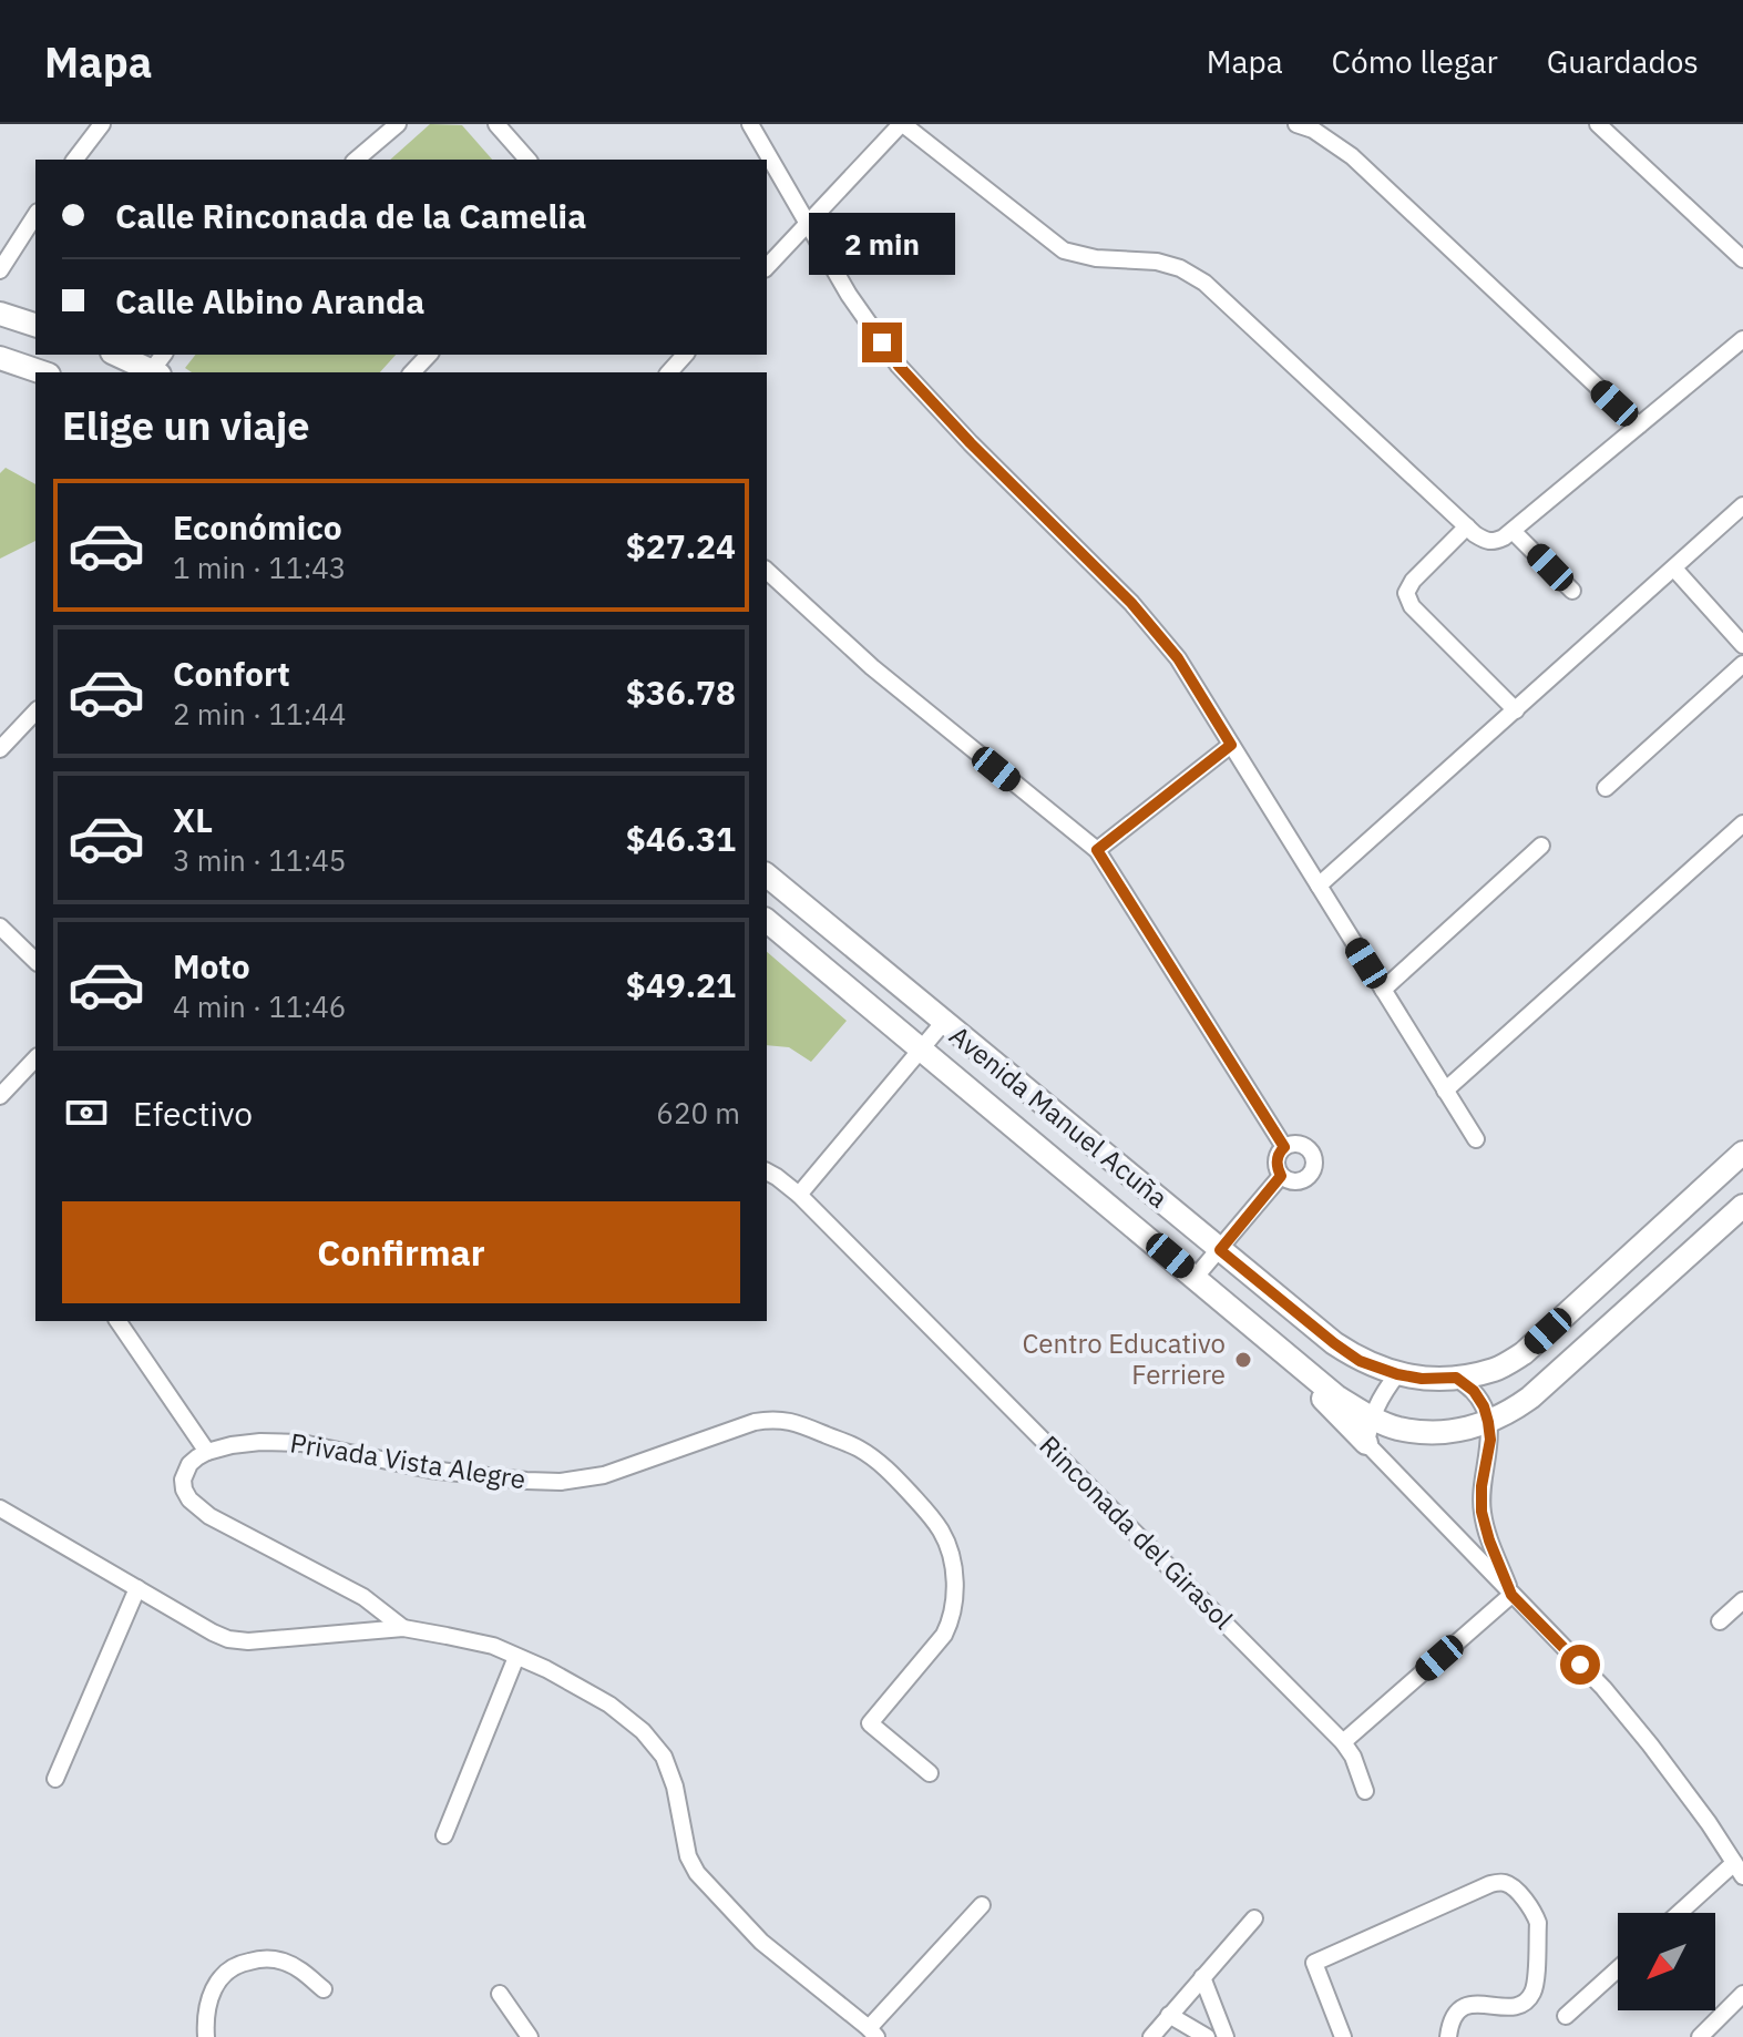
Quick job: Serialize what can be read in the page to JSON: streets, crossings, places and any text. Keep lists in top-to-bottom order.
{
  "streets": {
    "street": ["Avenida Manuel Acuña", "Privada Vista Alegre", "Rinconada del Girasol"]
  },
  "places": ["Centro Educativo Ferriere"],
  "north": "bottom left",
  "page": {
    "header": "Mapa",
    "nav": ["Mapa", "Cómo llegar", "Guardados"],
    "banner": ["Calle Rinconada de la Camelia", "Calle Albino Aranda"],
    "bubble": "2 min",
    "heading": "Elige un viaje",
    "list": [
      {
        "name": "Económico",
        "note": "1 min · 11:43",
        "value": "$27.24"
      },
      {
        "name": "Confort",
        "note": "2 min · 11:44",
        "value": "$36.78"
      },
      {
        "name": "XL",
        "note": "3 min · 11:45",
        "value": "$46.31"
      },
      {
        "name": "Moto",
        "note": "4 min · 11:46",
        "value": "$49.21"
      }
    ],
    "pay": ["Efectivo", "620 m"],
    "buttons": "Confirmar"
  }
}
